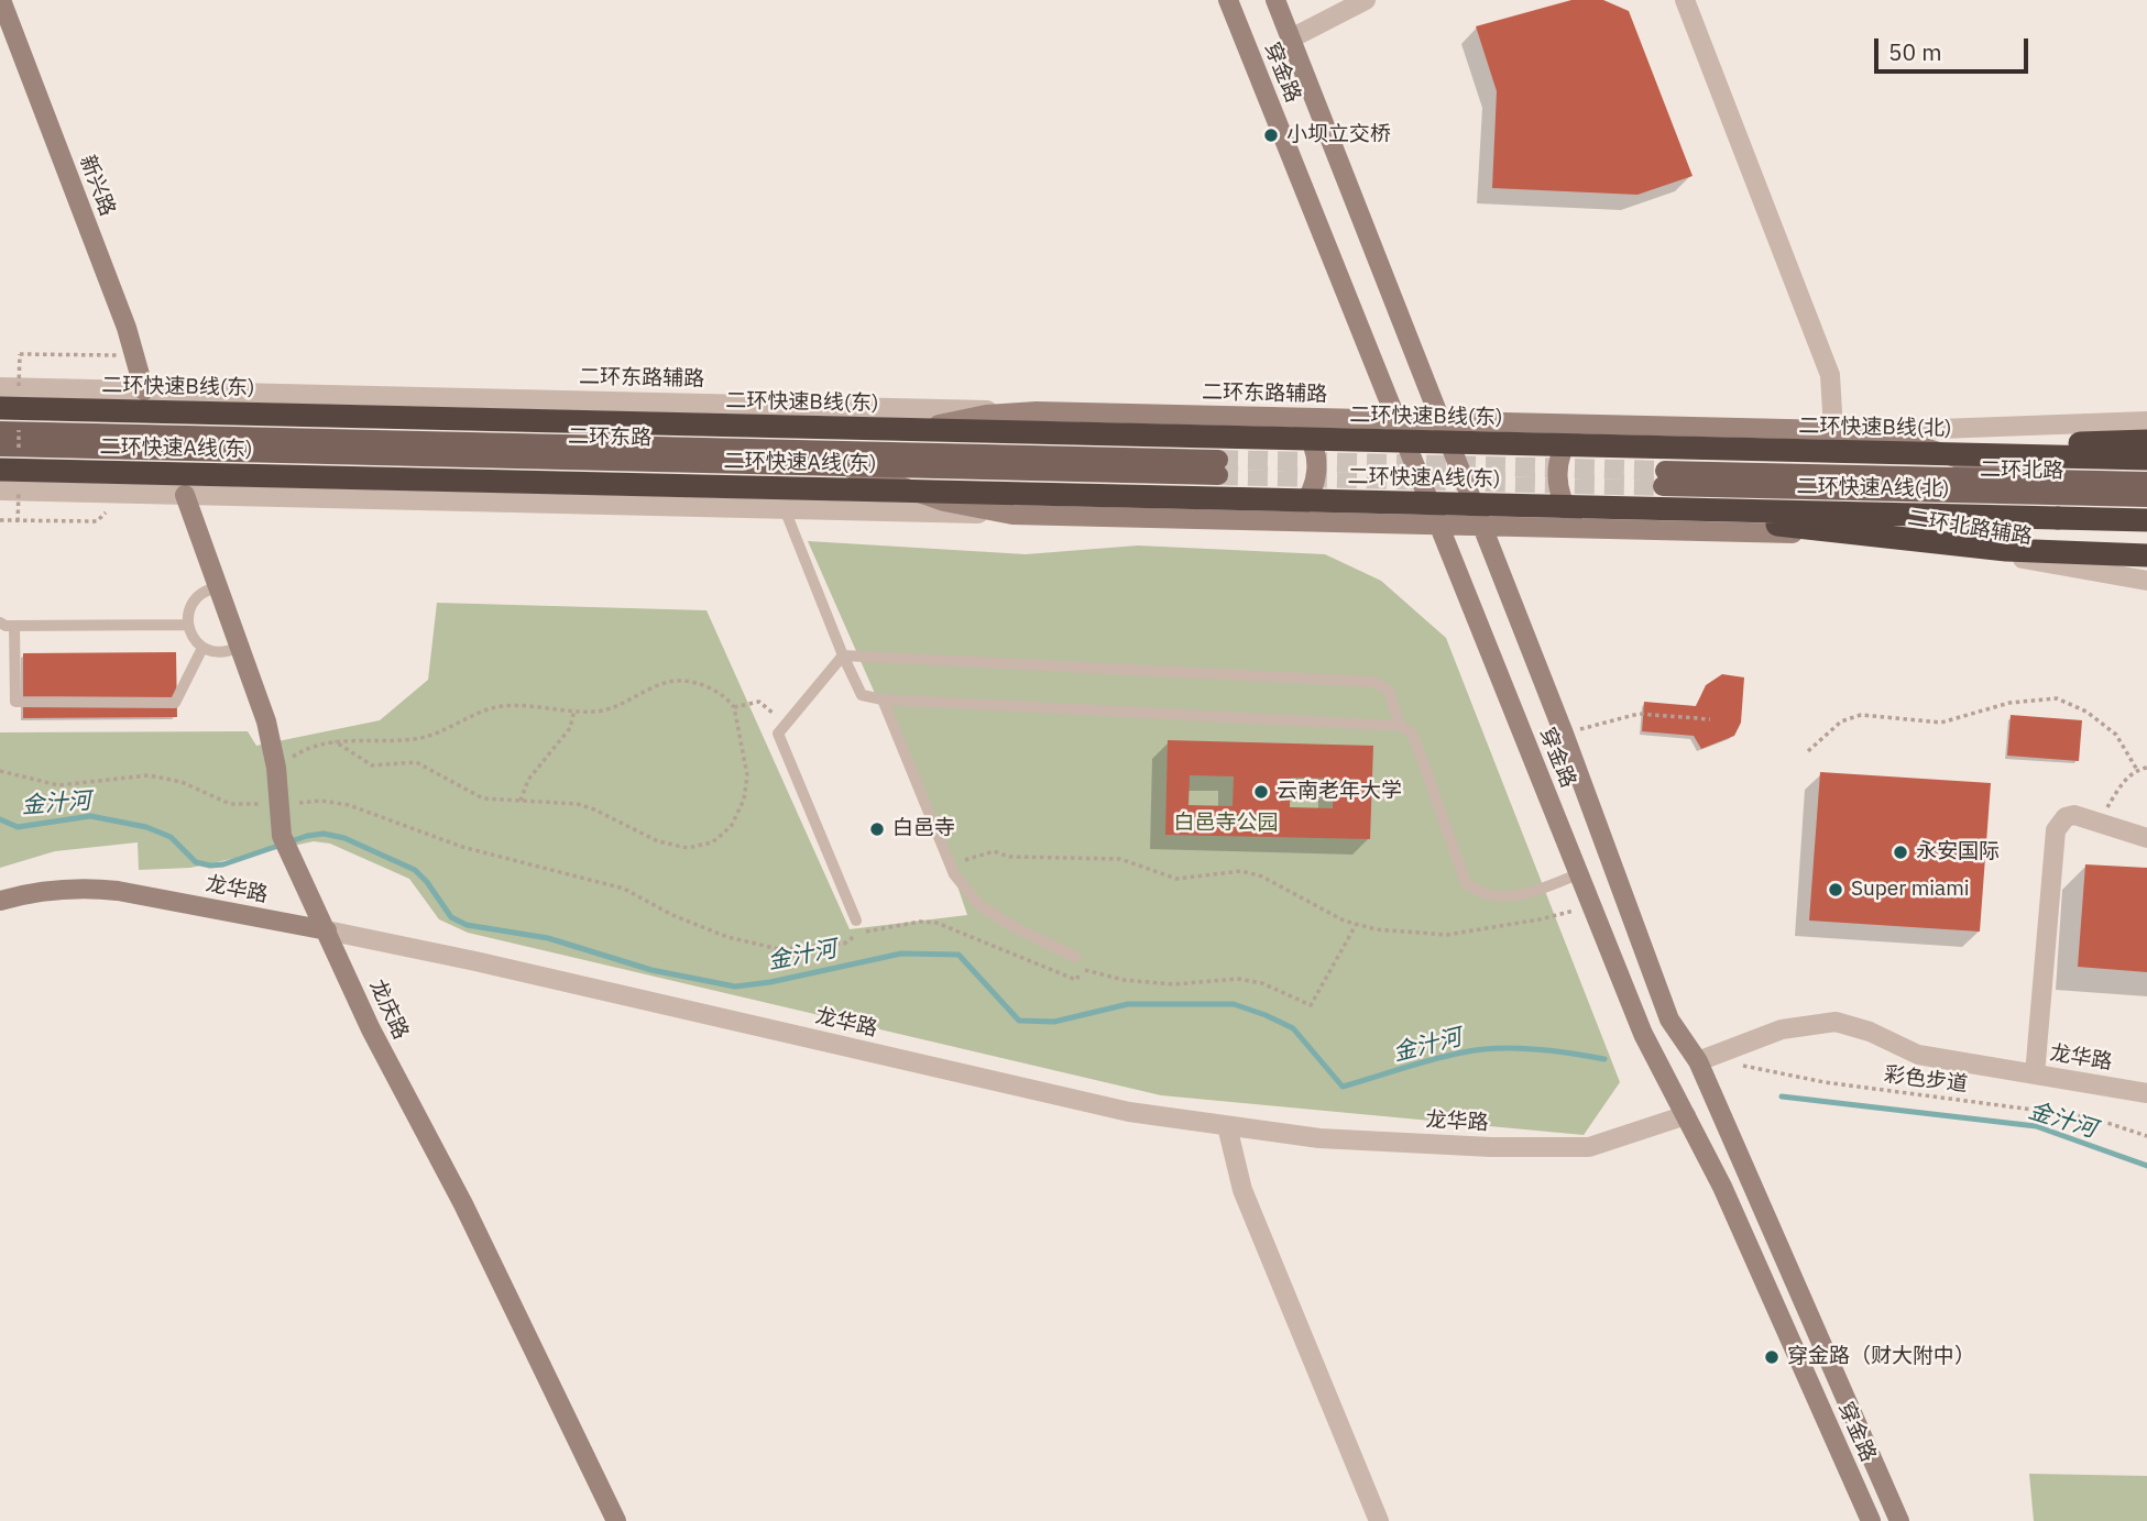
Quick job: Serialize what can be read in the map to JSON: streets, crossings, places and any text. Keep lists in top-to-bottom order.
{
  "streets": {
    "highway": [
      "二环快速B线(东)",
      "二环快速B线(北)",
      "二环快速A线(东)",
      "二环快速A线(北)"
    ],
    "main road": ["二环东路", "二环北路"],
    "street": [
      "穿金路",
      "新兴路",
      "二环东路辅路",
      "二环北路辅路",
      "龙华路",
      "龙庆路"
    ],
    "path": ["彩色步道"]
  },
  "crossings": [
    ["穿金路", "二环东路辅路"],
    ["穿金路", "龙华路"],
    ["新兴路", "二环东路辅路"],
    ["二环东路辅路", "二环快速B线(东)"],
    ["二环东路辅路", "二环快速B线(北)"],
    ["二环快速B线(东)", "二环快速B线(北)"],
    ["二环快速A线(东)", "二环快速A线(北)"],
    ["二环快速A线(东)", "二环北路辅路"],
    ["二环快速A线(北)", "二环北路辅路"],
    ["龙华路", "龙庆路"]
  ],
  "water": ["金汁河"],
  "parks": ["白邑寺公园"],
  "places": [
    "小坝立交桥",
    "云南老年大学",
    "白邑寺",
    "永安国际",
    "Super miami",
    "穿金路（财大附中）"
  ],
  "scale_bar": "50 m"
}
